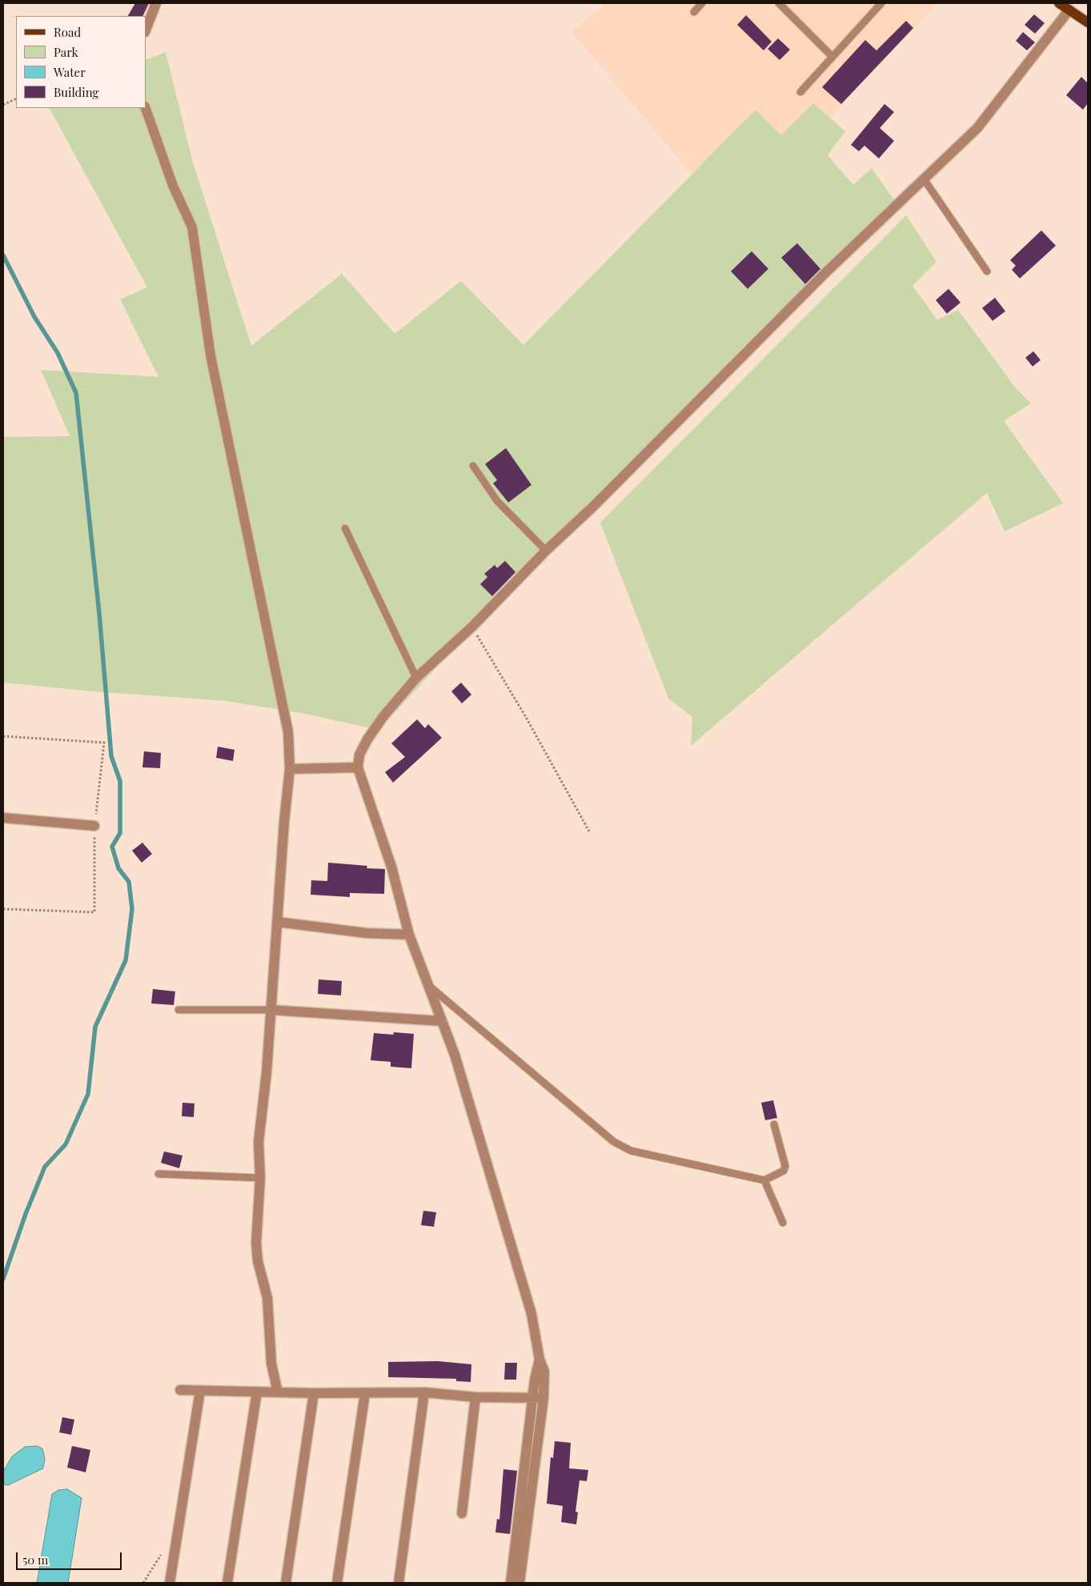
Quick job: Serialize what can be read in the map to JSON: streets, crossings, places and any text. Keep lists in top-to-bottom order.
{
  "legend": [
    "Road",
    "Park",
    "Water",
    "Building"
  ],
  "scale_bar": "50 m"
}
